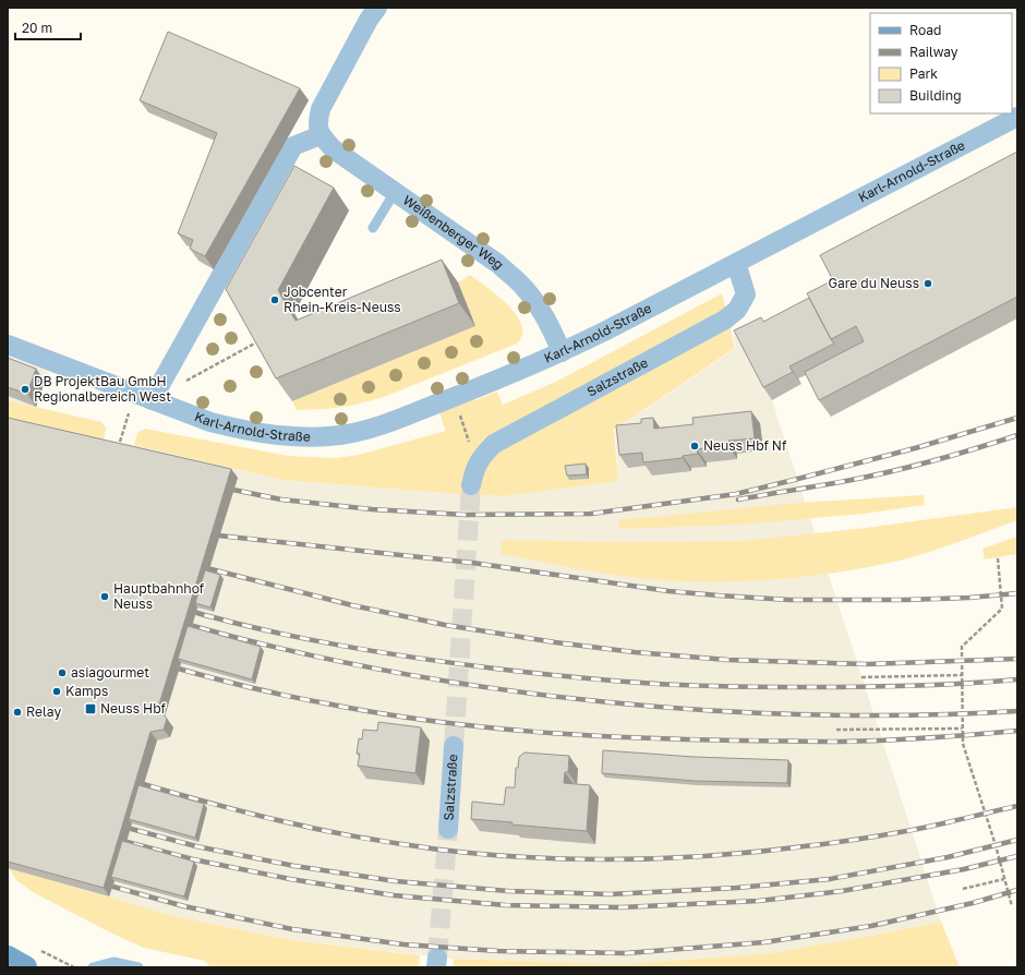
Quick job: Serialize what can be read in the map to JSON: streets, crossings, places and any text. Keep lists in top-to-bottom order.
{
  "streets": {
    "street": ["Karl-Arnold-Straße", "Weißenberger Weg", "Salzstraße"]
  },
  "crossings": [
    ["Karl-Arnold-Straße", "Weißenberger Weg"],
    ["Karl-Arnold-Straße", "Salzstraße"]
  ],
  "places": {
    "other": [
      "Gare du Neuss",
      "Jobcenter Rhein-Kreis-Neuss",
      "DB ProjektBau GmbH Regionalbereich West",
      "Neuss Hbf Nf",
      "Hauptbahnhof Neuss",
      "asiagourmet",
      "Kamps",
      "Relay"
    ],
    "transit": ["Neuss Hbf"]
  },
  "legend": [
    "Road",
    "Railway",
    "Park",
    "Building"
  ],
  "scale_bar": "20 m"
}
